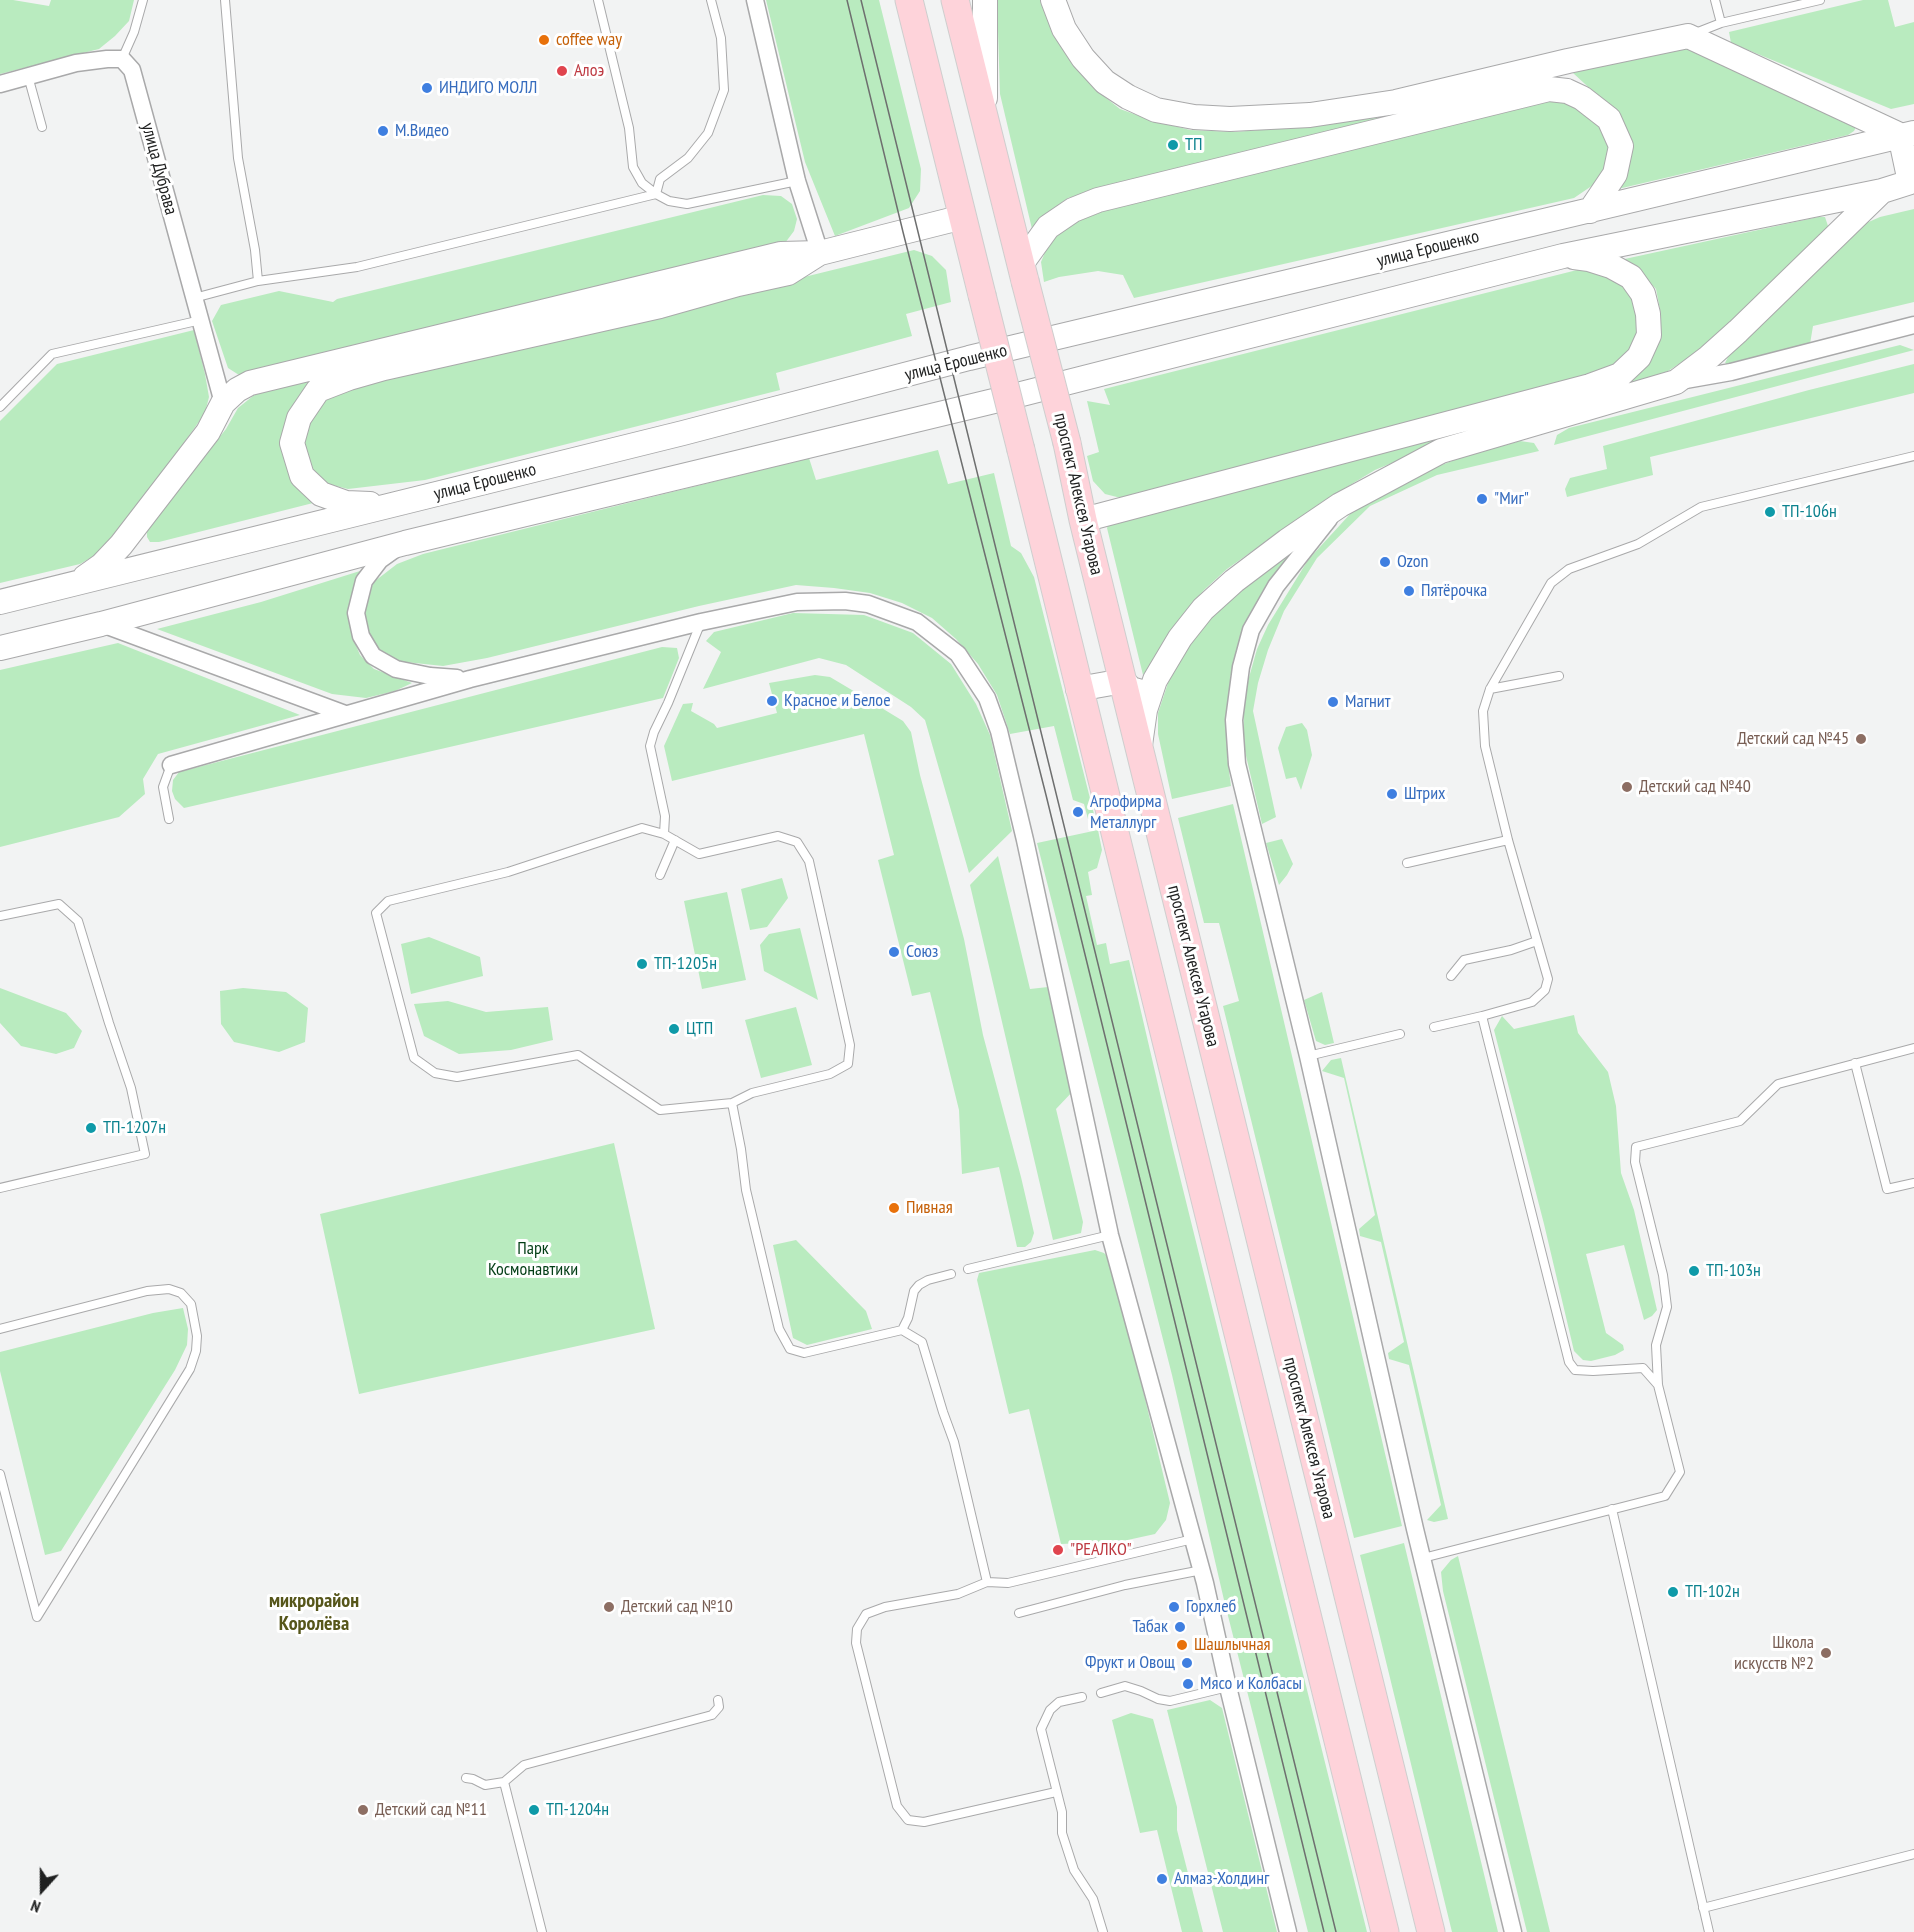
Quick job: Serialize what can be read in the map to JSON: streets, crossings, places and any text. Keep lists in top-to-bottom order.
{
  "streets": {
    "main road": ["улица Ерошенко", "проспект Алексея Угарова"],
    "street": ["улица Дубрава"]
  },
  "districts": ["микрорайон Королёва"],
  "parks": ["Парк Космонавтики"],
  "places": [
    "coffee way",
    "Алоэ",
    "ИНДИГО МОЛЛ",
    "М.Видео",
    "ТП",
    "\"Миг\"",
    "ТП-106н",
    "Ozon",
    "Пятёрочка",
    "Красное и Белое",
    "Магнит",
    "Детский сад №45",
    "Детский сад №40",
    "Штрих",
    "Агрофирма Металлург",
    "Союз",
    "ТП-1205н",
    "ЦТП",
    "ТП-1207н",
    "Пивная",
    "ТП-103н",
    "\"РЕАЛКО\"",
    "ТП-102н",
    "Детский сад №10",
    "Горхлеб",
    "Табак",
    "Шашлычная",
    "Школа искусств №2",
    "Фрукт и Овощ",
    "Мясо и Колбасы",
    "Детский сад №11",
    "ТП-1204н",
    "Алмаз-Холдинг"
  ],
  "north": "bottom"
}
